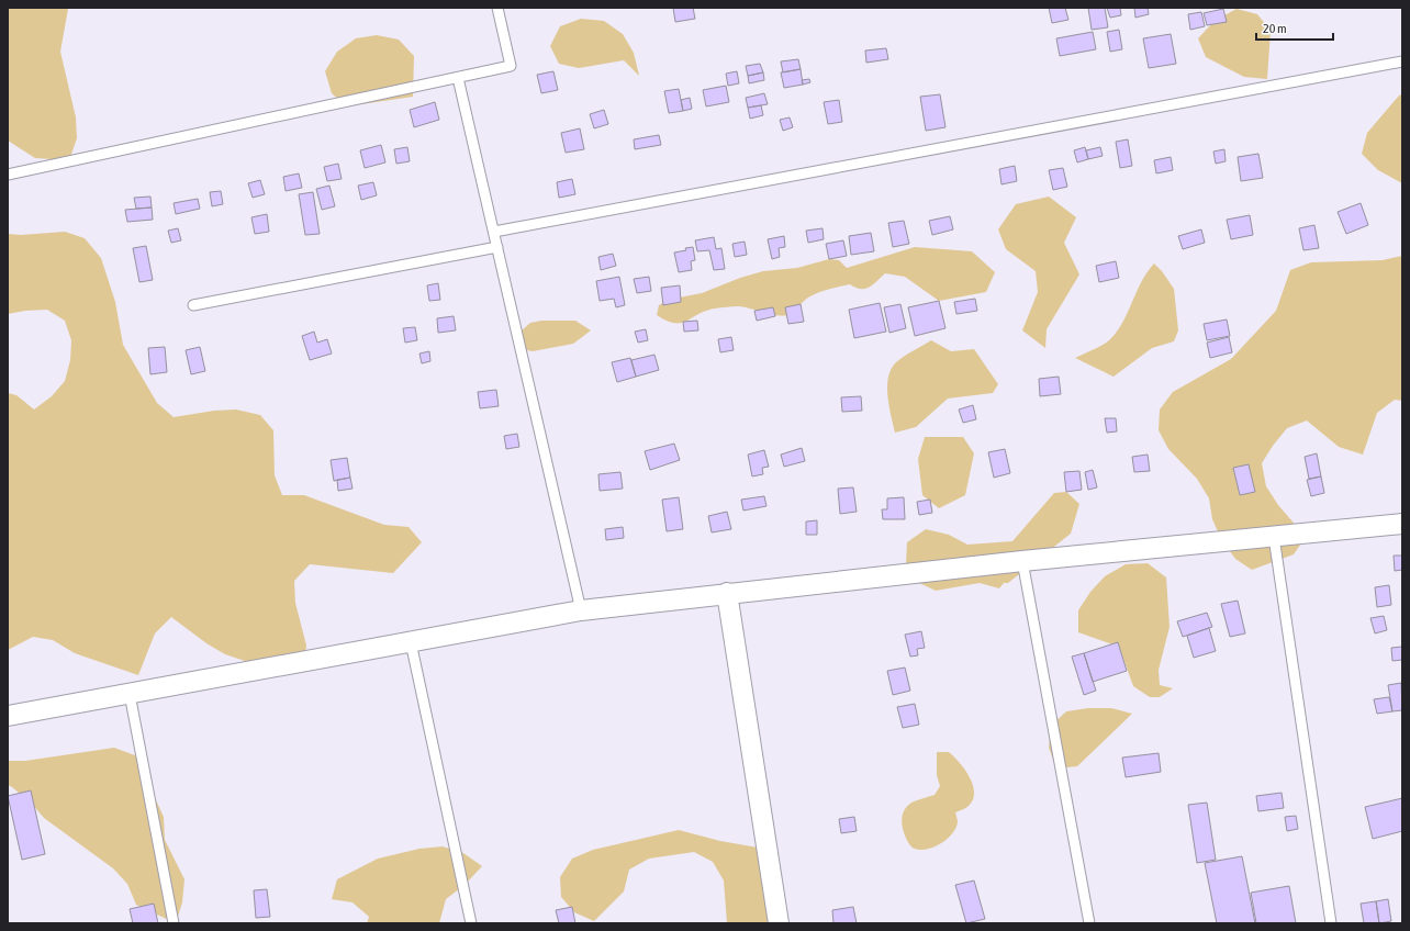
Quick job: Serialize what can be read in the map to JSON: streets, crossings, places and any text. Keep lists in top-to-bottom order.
{
  "scale_bar": "20 m"
}
